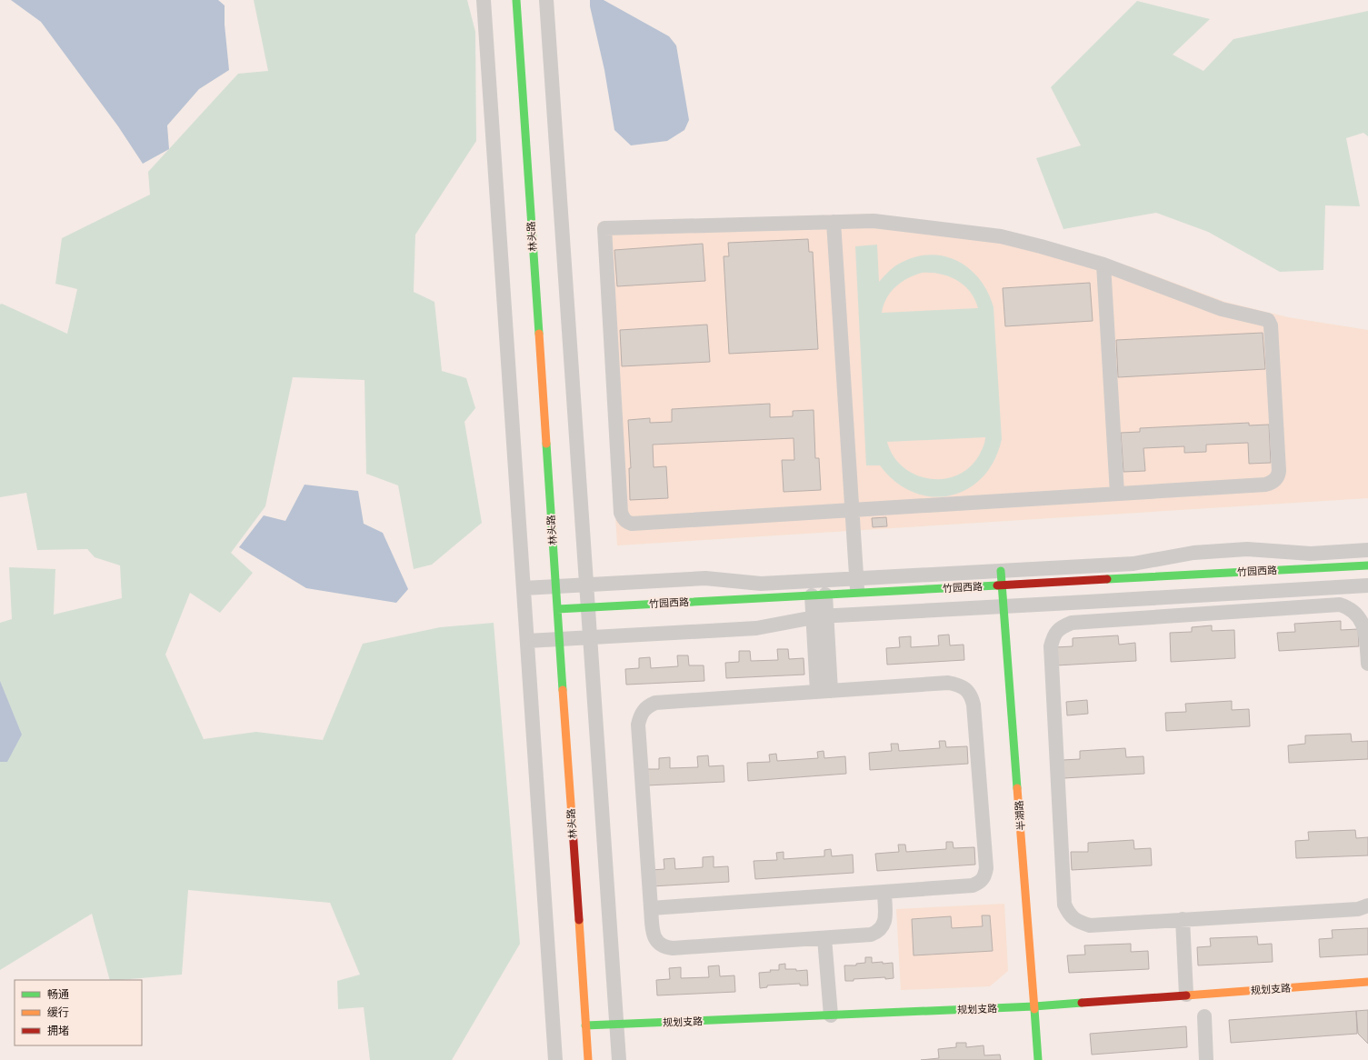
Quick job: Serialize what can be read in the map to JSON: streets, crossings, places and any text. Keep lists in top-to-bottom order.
{
  "streets": {
    "main road": [
      "林头路",
      "竹园西路",
      "半湖路",
      "规划支路"
    ]
  },
  "crossings": [
    ["林头路", "竹园西路"],
    ["林头路", "规划支路"],
    ["竹园西路", "半湖路"],
    ["半湖路", "规划支路"]
  ],
  "legend": ["畅通", "缓行", "拥堵"]
}
